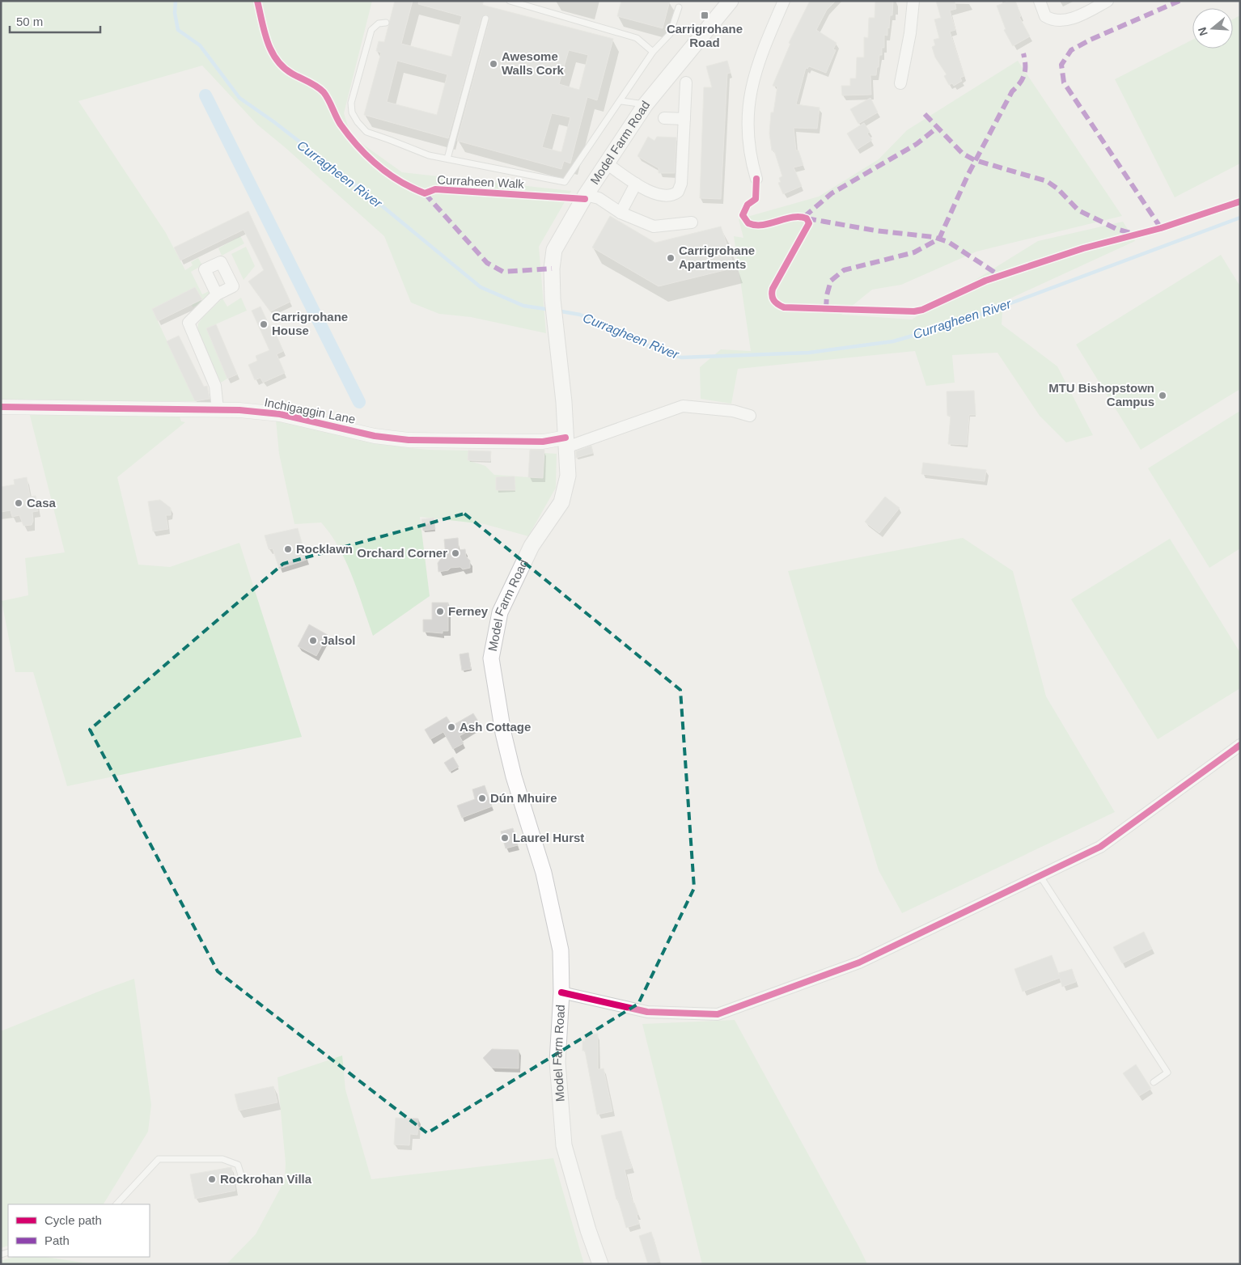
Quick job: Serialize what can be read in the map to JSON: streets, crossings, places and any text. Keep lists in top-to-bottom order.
{
  "streets": {
    "main road": ["Model Farm Road"],
    "street": ["Inchigaggin Lane"],
    "cycle path": ["Curraheen Walk"]
  },
  "crossings": [
    ["Model Farm Road", "Inchigaggin Lane"]
  ],
  "water": ["Curragheen River"],
  "places": {
    "transit": ["Carrigrohane Road"],
    "other": [
      "Awesome Walls Cork",
      "Carrigrohane Apartments",
      "Carrigrohane House",
      "MTU Bishopstown Campus",
      "Casa",
      "Rocklawn",
      "Orchard Corner",
      "Ferney",
      "Jalsol",
      "Ash Cottage",
      "Dún Mhuire",
      "Laurel Hurst",
      "Rockrohan Villa"
    ]
  },
  "legend": ["Cycle path", "Path"],
  "scale_bar": "50 m",
  "north": "left"
}
